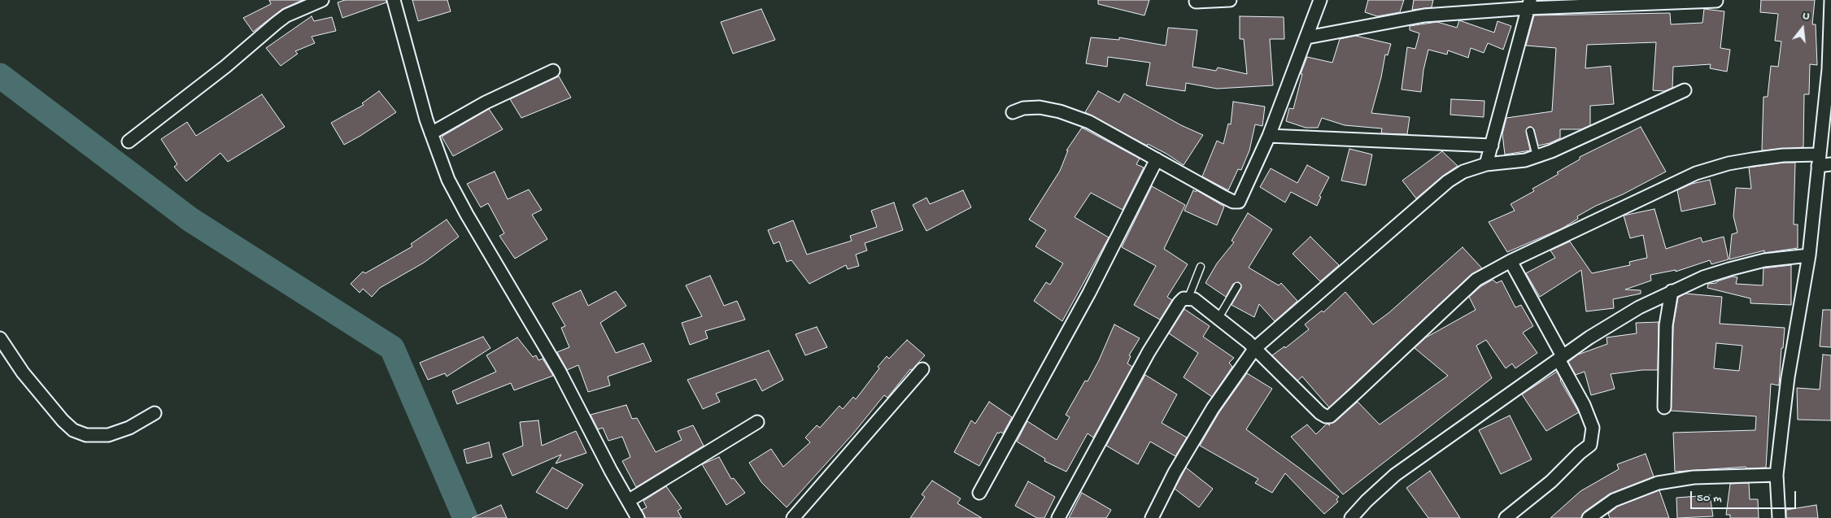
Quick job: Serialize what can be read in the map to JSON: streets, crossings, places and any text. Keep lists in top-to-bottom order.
{
  "scale_bar": "50 m",
  "north": "top"
}
